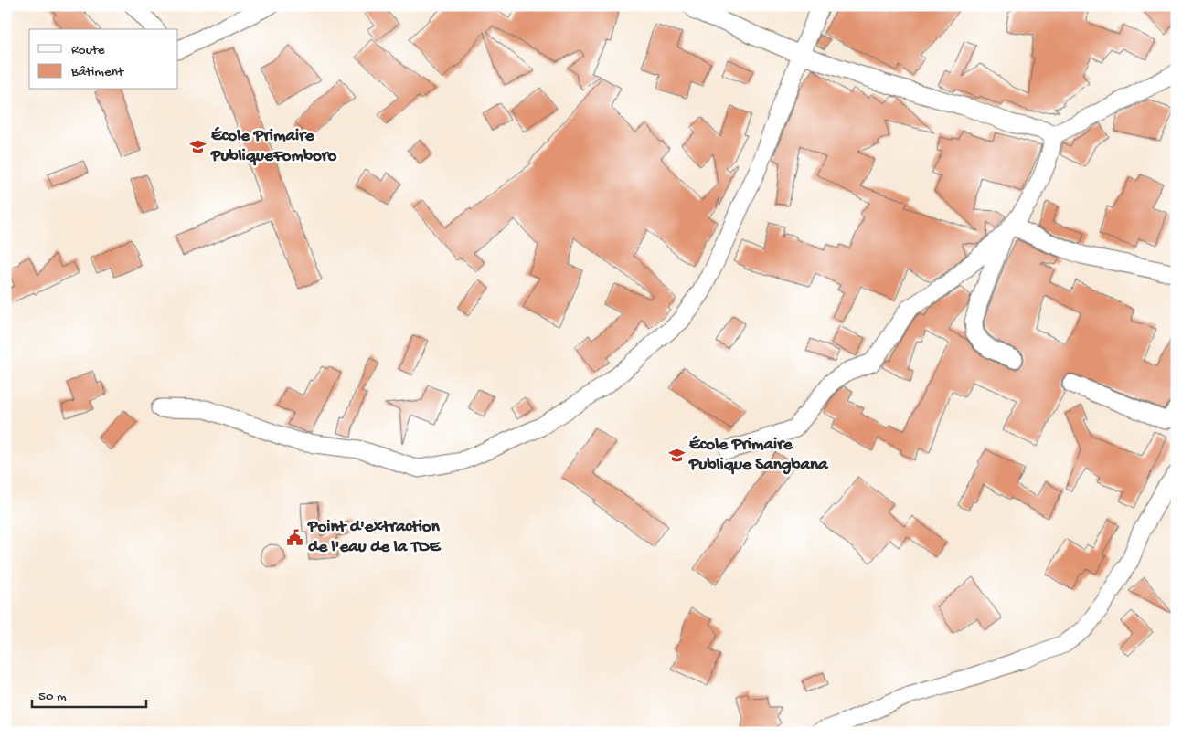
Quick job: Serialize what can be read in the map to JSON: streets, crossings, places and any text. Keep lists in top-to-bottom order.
{
  "places": {
    "school or university": ["École Primaire PubliqueFomboro", "École Primaire Publique Sangbana"],
    "public building": ["Point d'extraction de l'eau de la TDE"]
  },
  "legend": ["Route", "Bâtiment"],
  "scale_bar": "50 m"
}
